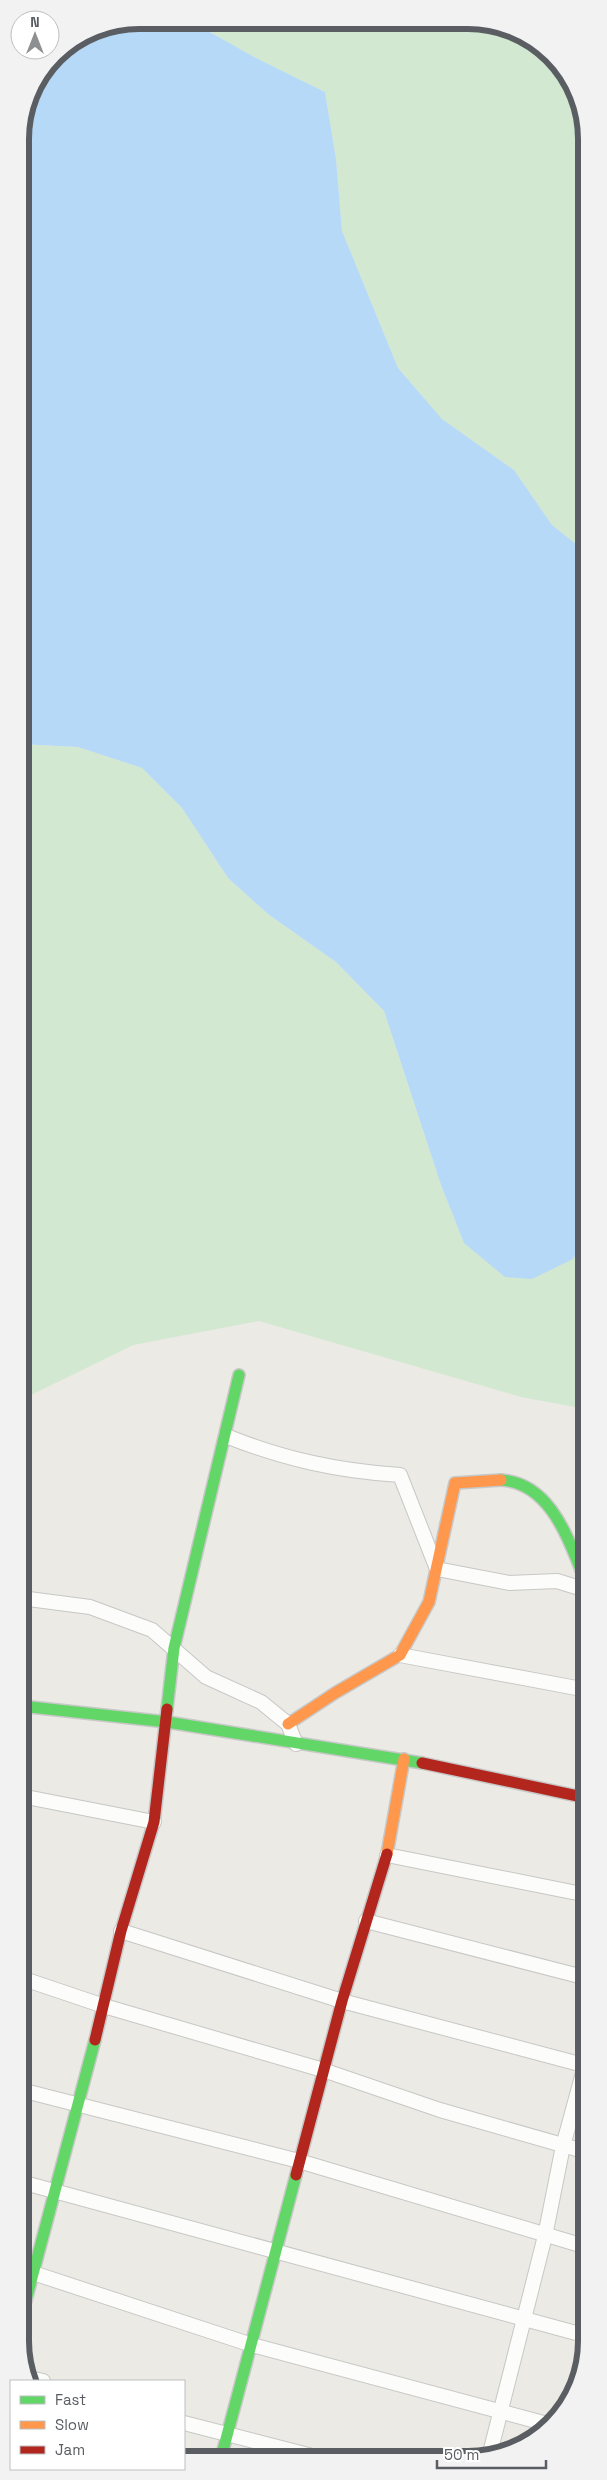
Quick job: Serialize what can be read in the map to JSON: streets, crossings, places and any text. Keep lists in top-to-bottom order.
{
  "legend": ["Fast", "Slow", "Jam"],
  "scale_bar": "50 m",
  "north": "top"
}
